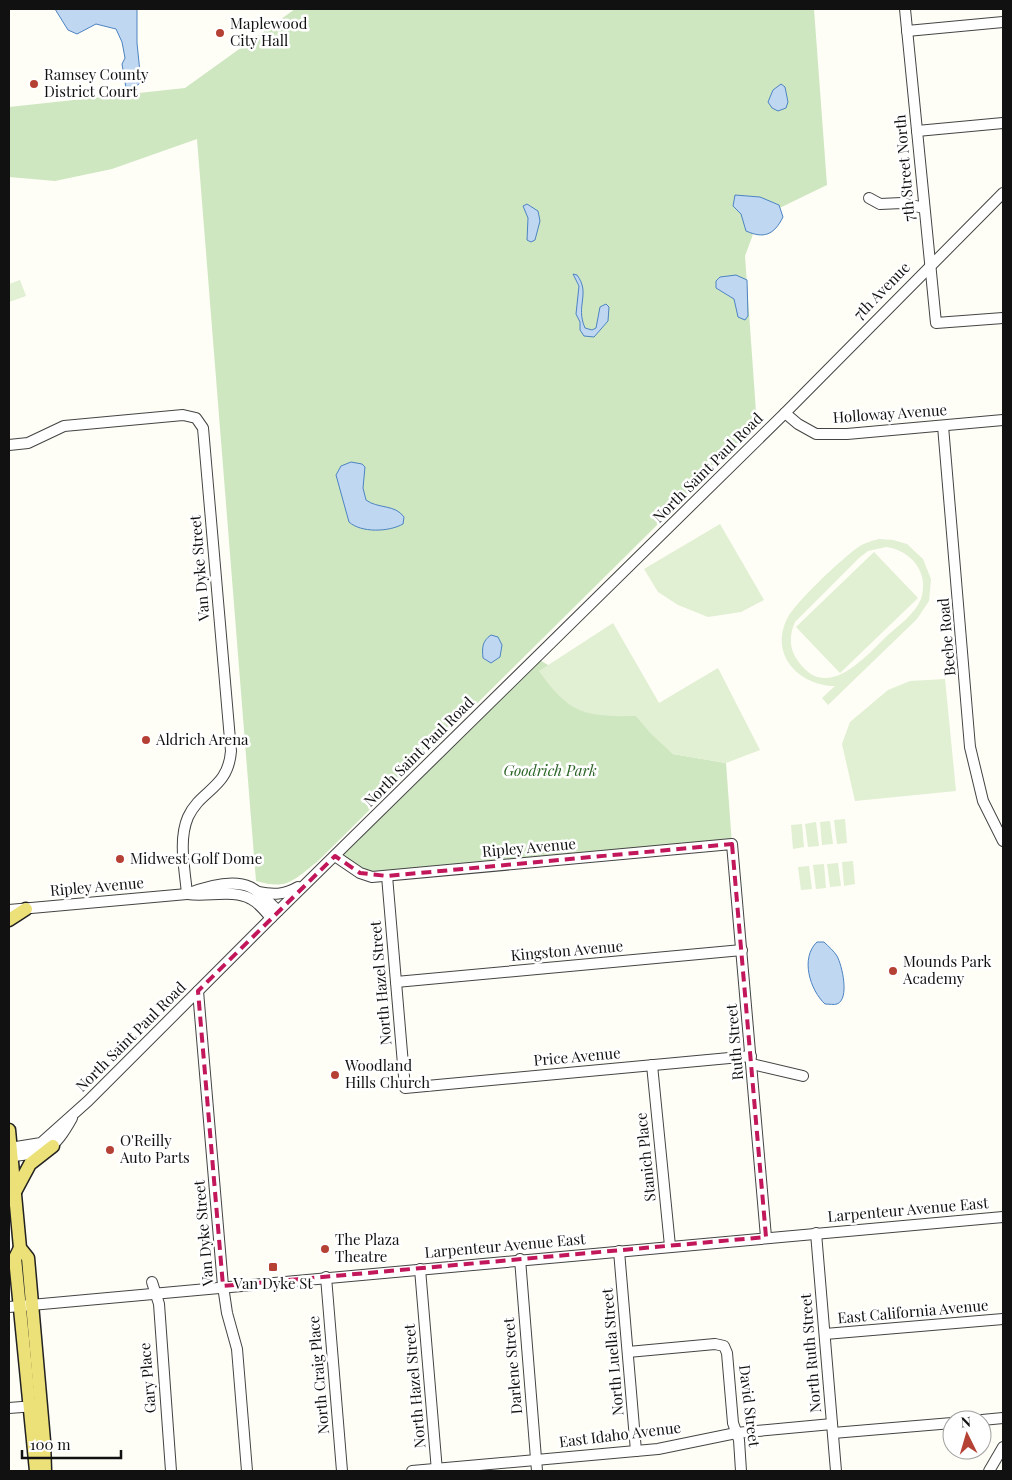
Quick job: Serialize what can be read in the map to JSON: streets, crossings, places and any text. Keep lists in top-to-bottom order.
{
  "streets": {
    "street": [
      "7th Street North",
      "7th Avenue",
      "Holloway Avenue",
      "North Saint Paul Road",
      "Van Dyke Street",
      "Beebe Road",
      "Ripley Avenue",
      "Kingston Avenue",
      "North Hazel Street",
      "Ruth Street",
      "Price Avenue",
      "Stanich Place",
      "Larpenteur Avenue East",
      "East California Avenue",
      "North Luella Street",
      "North Ruth Street",
      "Darlene Street",
      "North Craig Place",
      "Gary Place",
      "David Street",
      "East Idaho Avenue"
    ]
  },
  "crossings": [
    ["7th Street North", "7th Avenue"],
    ["7th Avenue", "Holloway Avenue"],
    ["7th Avenue", "North Saint Paul Road"],
    ["Holloway Avenue", "North Saint Paul Road"],
    ["Holloway Avenue", "Beebe Road"],
    ["North Saint Paul Road", "Van Dyke Street"],
    ["North Saint Paul Road", "Ripley Avenue"],
    ["Van Dyke Street", "Ripley Avenue"],
    ["Van Dyke Street", "Larpenteur Avenue East"],
    ["Ripley Avenue", "North Hazel Street"],
    ["Ripley Avenue", "Ruth Street"],
    ["Kingston Avenue", "North Hazel Street"],
    ["Kingston Avenue", "Ruth Street"],
    ["North Hazel Street", "Price Avenue"],
    ["North Hazel Street", "Larpenteur Avenue East"],
    ["North Hazel Street", "East Idaho Avenue"],
    ["Ruth Street", "Price Avenue"],
    ["Ruth Street", "Larpenteur Avenue East"],
    ["Price Avenue", "Stanich Place"],
    ["Stanich Place", "Larpenteur Avenue East"],
    ["Larpenteur Avenue East", "North Luella Street"],
    ["Larpenteur Avenue East", "North Ruth Street"],
    ["Larpenteur Avenue East", "Darlene Street"],
    ["Larpenteur Avenue East", "North Craig Place"],
    ["Larpenteur Avenue East", "Gary Place"],
    ["East California Avenue", "North Ruth Street"],
    ["North Luella Street", "David Street"],
    ["North Luella Street", "East Idaho Avenue"],
    ["North Ruth Street", "East Idaho Avenue"],
    ["Darlene Street", "East Idaho Avenue"],
    ["David Street", "East Idaho Avenue"]
  ],
  "parks": ["Goodrich Park"],
  "places": {
    "other": [
      "Maplewood City Hall",
      "Ramsey County District Court",
      "Aldrich Arena",
      "Midwest Golf Dome",
      "Mounds Park Academy",
      "Woodland Hills Church",
      "O'Reilly Auto Parts",
      "The Plaza Theatre"
    ],
    "transit": ["Van Dyke St"]
  },
  "scale_bar": "100 m",
  "north": "top"
}
